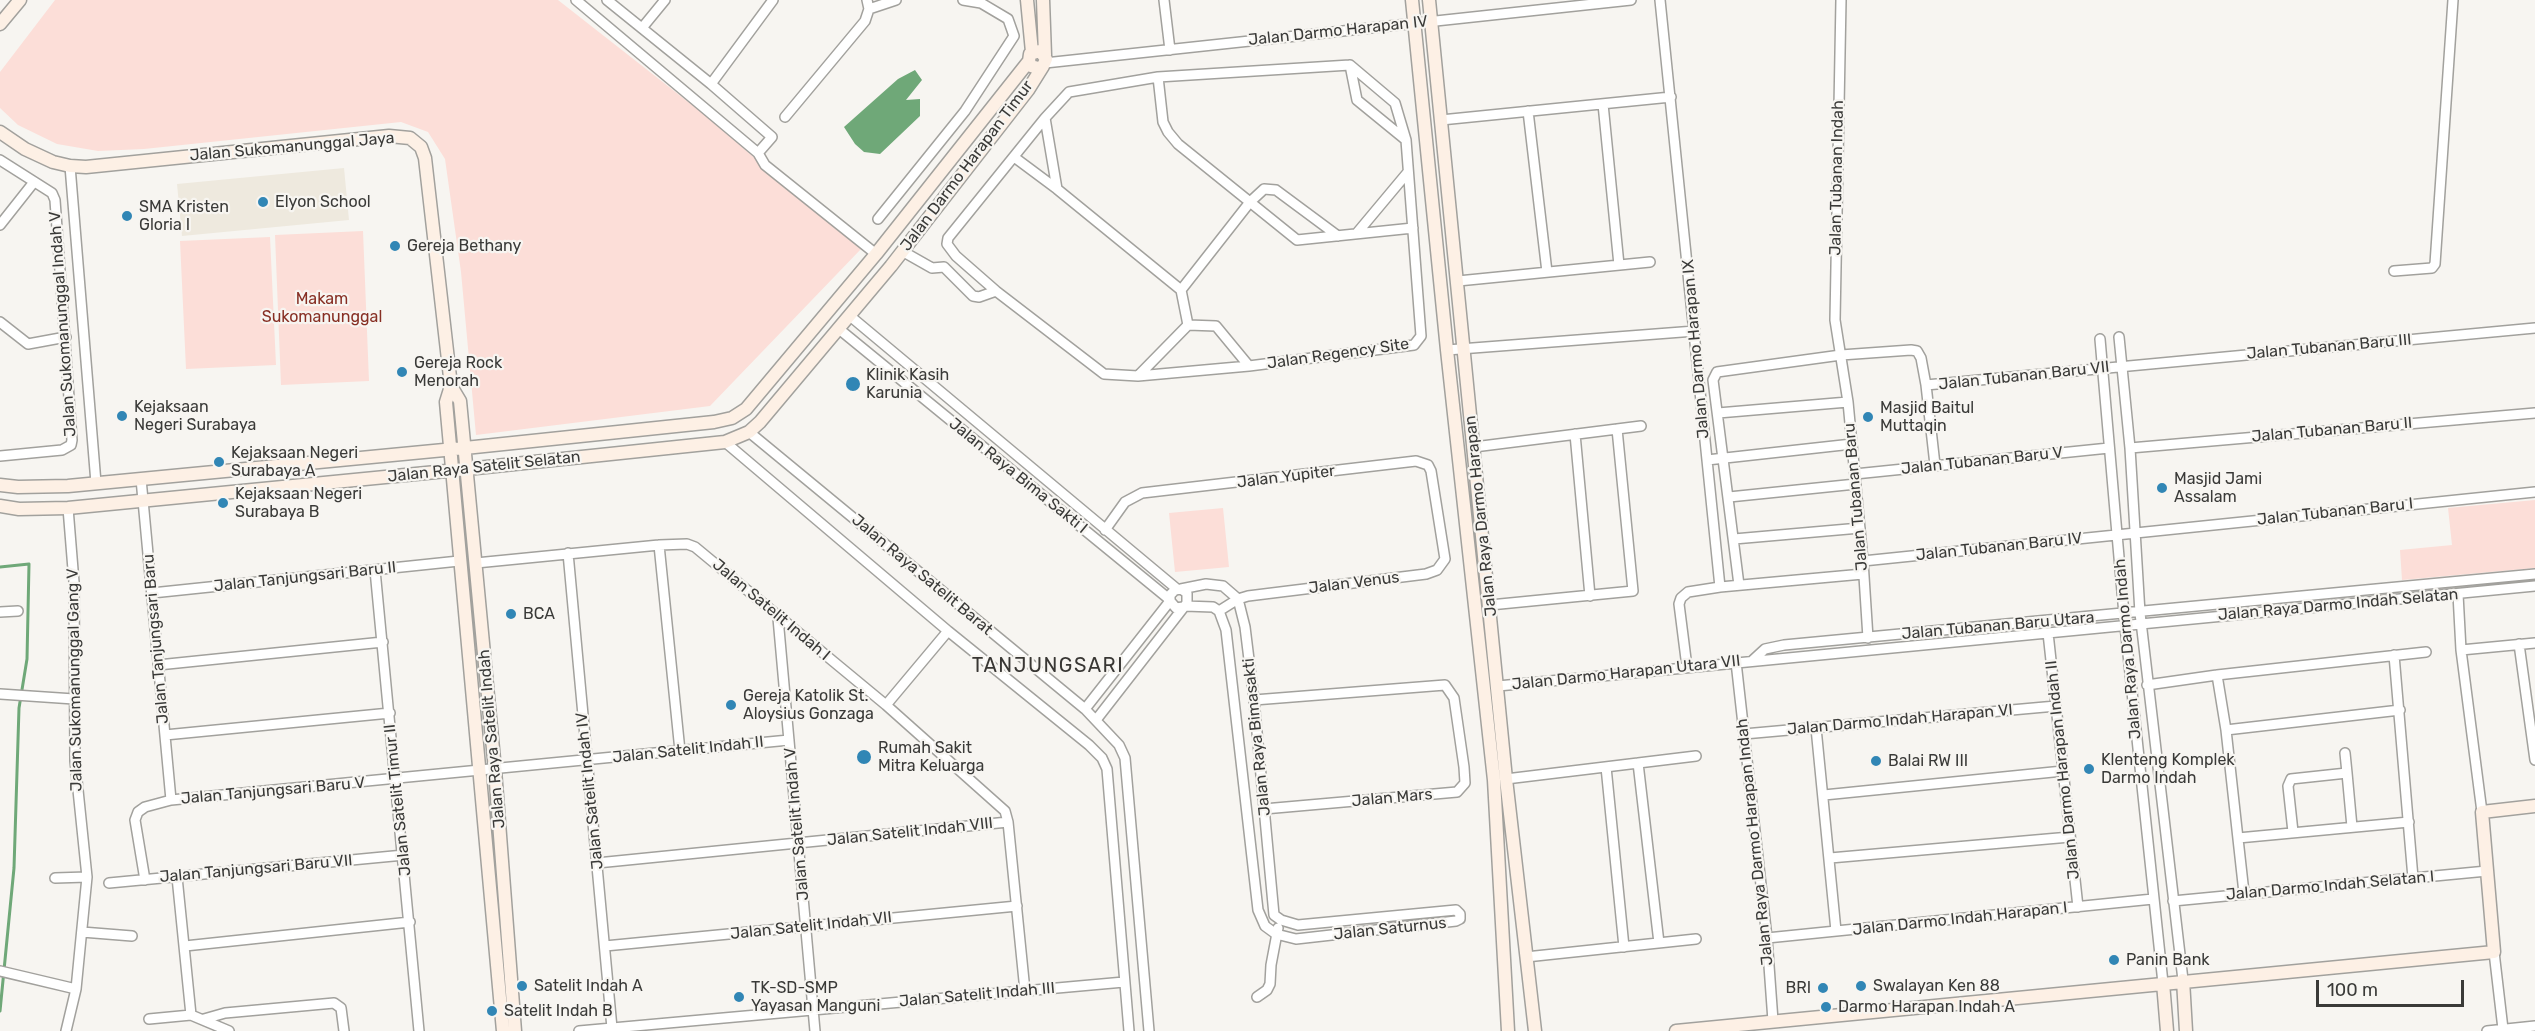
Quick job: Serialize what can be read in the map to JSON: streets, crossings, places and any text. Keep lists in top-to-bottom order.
{
  "streets": {
    "street": [
      "Jalan Darmo Harapan IV",
      "Jalan Sukomanunggal Jaya",
      "Jalan Darmo Harapan Timur",
      "Jalan Tubanan Indah",
      "Jalan Sukomanunggal Indah V",
      "Jalan Tubanan Baru III",
      "Jalan Darmo Harapan IX",
      "Jalan Regency Site",
      "Jalan Tubanan Baru VII",
      "Jalan Tubanan Baru II",
      "Jalan Tubanan Baru V",
      "Jalan Raya Satelit Selatan",
      "Jalan Raya Bima Sakti I",
      "Jalan Yupiter",
      "Jalan Tubanan Baru",
      "Jalan Tubanan Baru I",
      "Jalan Raya Darmo Harapan",
      "Jalan Tubanan Baru IV",
      "Jalan Raya Satelit Barat",
      "Jalan Tanjungsari Baru II",
      "Jalan Venus",
      "Jalan Raya Darmo Indah Selatan",
      "Jalan Satelit Indah I",
      "Jalan Tubanan Baru Utara",
      "Jalan Tanjungsari Baru",
      "Jalan Raya Darmo Indah",
      "Jalan Darmo Harapan Utara VII",
      "Jalan Sukomanunggal Gang V",
      "Jalan Darmo Indah Harapan VI",
      "Jalan Raya Bimasakti",
      "Jalan Raya Satelit Indah",
      "Jalan Satelit Indah II",
      "Jalan Darmo Harapan Indah II",
      "Jalan Tanjungsari Baru V",
      "Jalan Satelit Indah IV",
      "Jalan Mars",
      "Jalan Satelit Timur II",
      "Jalan Satelit Indah V",
      "Jalan Satelit Indah VIII",
      "Jalan Raya Darmo Harapan Indah",
      "Jalan Tanjungsari Baru VII",
      "Jalan Darmo Indah Selatan I",
      "Jalan Darmo Indah Harapan I",
      "Jalan Satelit Indah VII",
      "Jalan Saturnus",
      "Jalan Satelit Indah III"
    ]
  },
  "crossings": [
    ["Jalan Darmo Harapan IV", "Jalan Darmo Harapan Timur"],
    ["Jalan Darmo Harapan IV", "Jalan Raya Darmo Harapan"],
    ["Jalan Sukomanunggal Jaya", "Jalan Raya Satelit Selatan"],
    ["Jalan Sukomanunggal Jaya", "Jalan Raya Satelit Indah"],
    ["Jalan Darmo Harapan Timur", "Jalan Raya Satelit Selatan"],
    ["Jalan Tubanan Indah", "Jalan Tubanan Baru"],
    ["Jalan Tubanan Baru III", "Jalan Tubanan Baru VII"],
    ["Jalan Tubanan Baru VII", "Jalan Tubanan Baru II"],
    ["Jalan Tubanan Baru VII", "Jalan Tubanan Baru I"],
    ["Jalan Tubanan Baru VII", "Jalan Tubanan Baru IV"],
    ["Jalan Tubanan Baru VII", "Jalan Raya Darmo Indah Selatan"],
    ["Jalan Tubanan Baru VII", "Jalan Tubanan Baru Utara"],
    ["Jalan Tubanan Baru VII", "Jalan Raya Darmo Indah"],
    ["Jalan Tubanan Baru VII", "Jalan Darmo Indah Selatan I"],
    ["Jalan Tubanan Baru V", "Jalan Tubanan Baru"],
    ["Jalan Tubanan Baru V", "Jalan Raya Darmo Indah"],
    ["Jalan Raya Satelit Selatan", "Jalan Raya Bima Sakti I"],
    ["Jalan Raya Satelit Selatan", "Jalan Raya Satelit Barat"],
    ["Jalan Raya Satelit Selatan", "Jalan Tanjungsari Baru"],
    ["Jalan Raya Satelit Selatan", "Jalan Sukomanunggal Gang V"],
    ["Jalan Raya Satelit Selatan", "Jalan Raya Satelit Indah"],
    ["Jalan Raya Bima Sakti I", "Jalan Yupiter"],
    ["Jalan Yupiter", "Jalan Venus"],
    ["Jalan Tubanan Baru", "Jalan Tubanan Baru IV"],
    ["Jalan Tubanan Baru", "Jalan Tubanan Baru Utara"],
    ["Jalan Tubanan Baru I", "Jalan Tubanan Baru IV"],
    ["Jalan Raya Darmo Harapan", "Jalan Darmo Harapan Utara VII"],
    ["Jalan Tubanan Baru IV", "Jalan Raya Darmo Indah"],
    ["Jalan Raya Satelit Barat", "Jalan Satelit Indah III"],
    ["Jalan Tanjungsari Baru II", "Jalan Tanjungsari Baru"],
    ["Jalan Tanjungsari Baru II", "Jalan Raya Satelit Indah"],
    ["Jalan Tanjungsari Baru II", "Jalan Satelit Timur II"],
    ["Jalan Venus", "Jalan Raya Bimasakti"],
    ["Jalan Raya Darmo Indah Selatan", "Jalan Raya Darmo Indah"],
    ["Jalan Raya Darmo Indah Selatan", "Jalan Darmo Harapan Utara VII"],
    ["Jalan Raya Darmo Indah Selatan", "Jalan Darmo Harapan Indah II"],
    ["Jalan Satelit Indah I", "Jalan Raya Satelit Indah"],
    ["Jalan Satelit Indah I", "Jalan Satelit Indah IV"],
    ["Jalan Satelit Indah I", "Jalan Satelit Indah V"],
    ["Jalan Satelit Indah I", "Jalan Satelit Indah VIII"],
    ["Jalan Tubanan Baru Utara", "Jalan Raya Darmo Indah"],
    ["Jalan Tubanan Baru Utara", "Jalan Darmo Harapan Utara VII"],
    ["Jalan Tanjungsari Baru", "Jalan Tanjungsari Baru V"],
    ["Jalan Raya Darmo Indah", "Jalan Darmo Indah Harapan I"],
    ["Jalan Darmo Harapan Utara VII", "Jalan Raya Darmo Harapan Indah"],
    ["Jalan Darmo Indah Harapan VI", "Jalan Darmo Harapan Indah II"],
    ["Jalan Darmo Indah Harapan VI", "Jalan Raya Darmo Harapan Indah"],
    ["Jalan Raya Bimasakti", "Jalan Mars"],
    ["Jalan Raya Bimasakti", "Jalan Saturnus"],
    ["Jalan Raya Satelit Indah", "Jalan Satelit Indah II"],
    ["Jalan Raya Satelit Indah", "Jalan Tanjungsari Baru V"],
    ["Jalan Satelit Indah II", "Jalan Tanjungsari Baru V"],
    ["Jalan Satelit Indah II", "Jalan Satelit Indah IV"],
    ["Jalan Satelit Indah II", "Jalan Satelit Indah V"],
    ["Jalan Darmo Harapan Indah II", "Jalan Darmo Indah Harapan I"],
    ["Jalan Tanjungsari Baru V", "Jalan Satelit Timur II"],
    ["Jalan Tanjungsari Baru V", "Jalan Tanjungsari Baru VII"],
    ["Jalan Satelit Indah IV", "Jalan Satelit Indah VIII"],
    ["Jalan Satelit Indah IV", "Jalan Satelit Indah VII"],
    ["Jalan Satelit Indah IV", "Jalan Satelit Indah III"],
    ["Jalan Satelit Timur II", "Jalan Tanjungsari Baru VII"],
    ["Jalan Satelit Indah V", "Jalan Satelit Indah VIII"],
    ["Jalan Satelit Indah V", "Jalan Satelit Indah VII"],
    ["Jalan Satelit Indah V", "Jalan Satelit Indah III"],
    ["Jalan Raya Darmo Harapan Indah", "Jalan Darmo Indah Harapan I"]
  ],
  "districts": ["TANJUNGSARI"],
  "parks": ["Makam Sukomanunggal"],
  "places": [
    "Elyon School",
    "SMA Kristen Gloria I",
    "Gereja Bethany",
    "Gereja Rock Menorah",
    "Klinik Kasih Karunia",
    "Kejaksaan Negeri Surabaya",
    "Masjid Baitul Muttaqin",
    "Kejaksaan Negeri Surabaya A",
    "Masjid Jami Assalam",
    "Kejaksaan Negeri Surabaya B",
    "BCA",
    "Gereja Katolik St. Aloysius Gonzaga",
    "Rumah Sakit Mitra Keluarga",
    "Balai RW III",
    "Klenteng Komplek Darmo Indah",
    "Panin Bank",
    "Satelit Indah A",
    "Swalayan Ken 88",
    "BRI",
    "TK-SD-SMP Yayasan Manguni",
    "Darmo Harapan Indah A",
    "Satelit Indah B"
  ],
  "scale_bar": "100 m"
}
